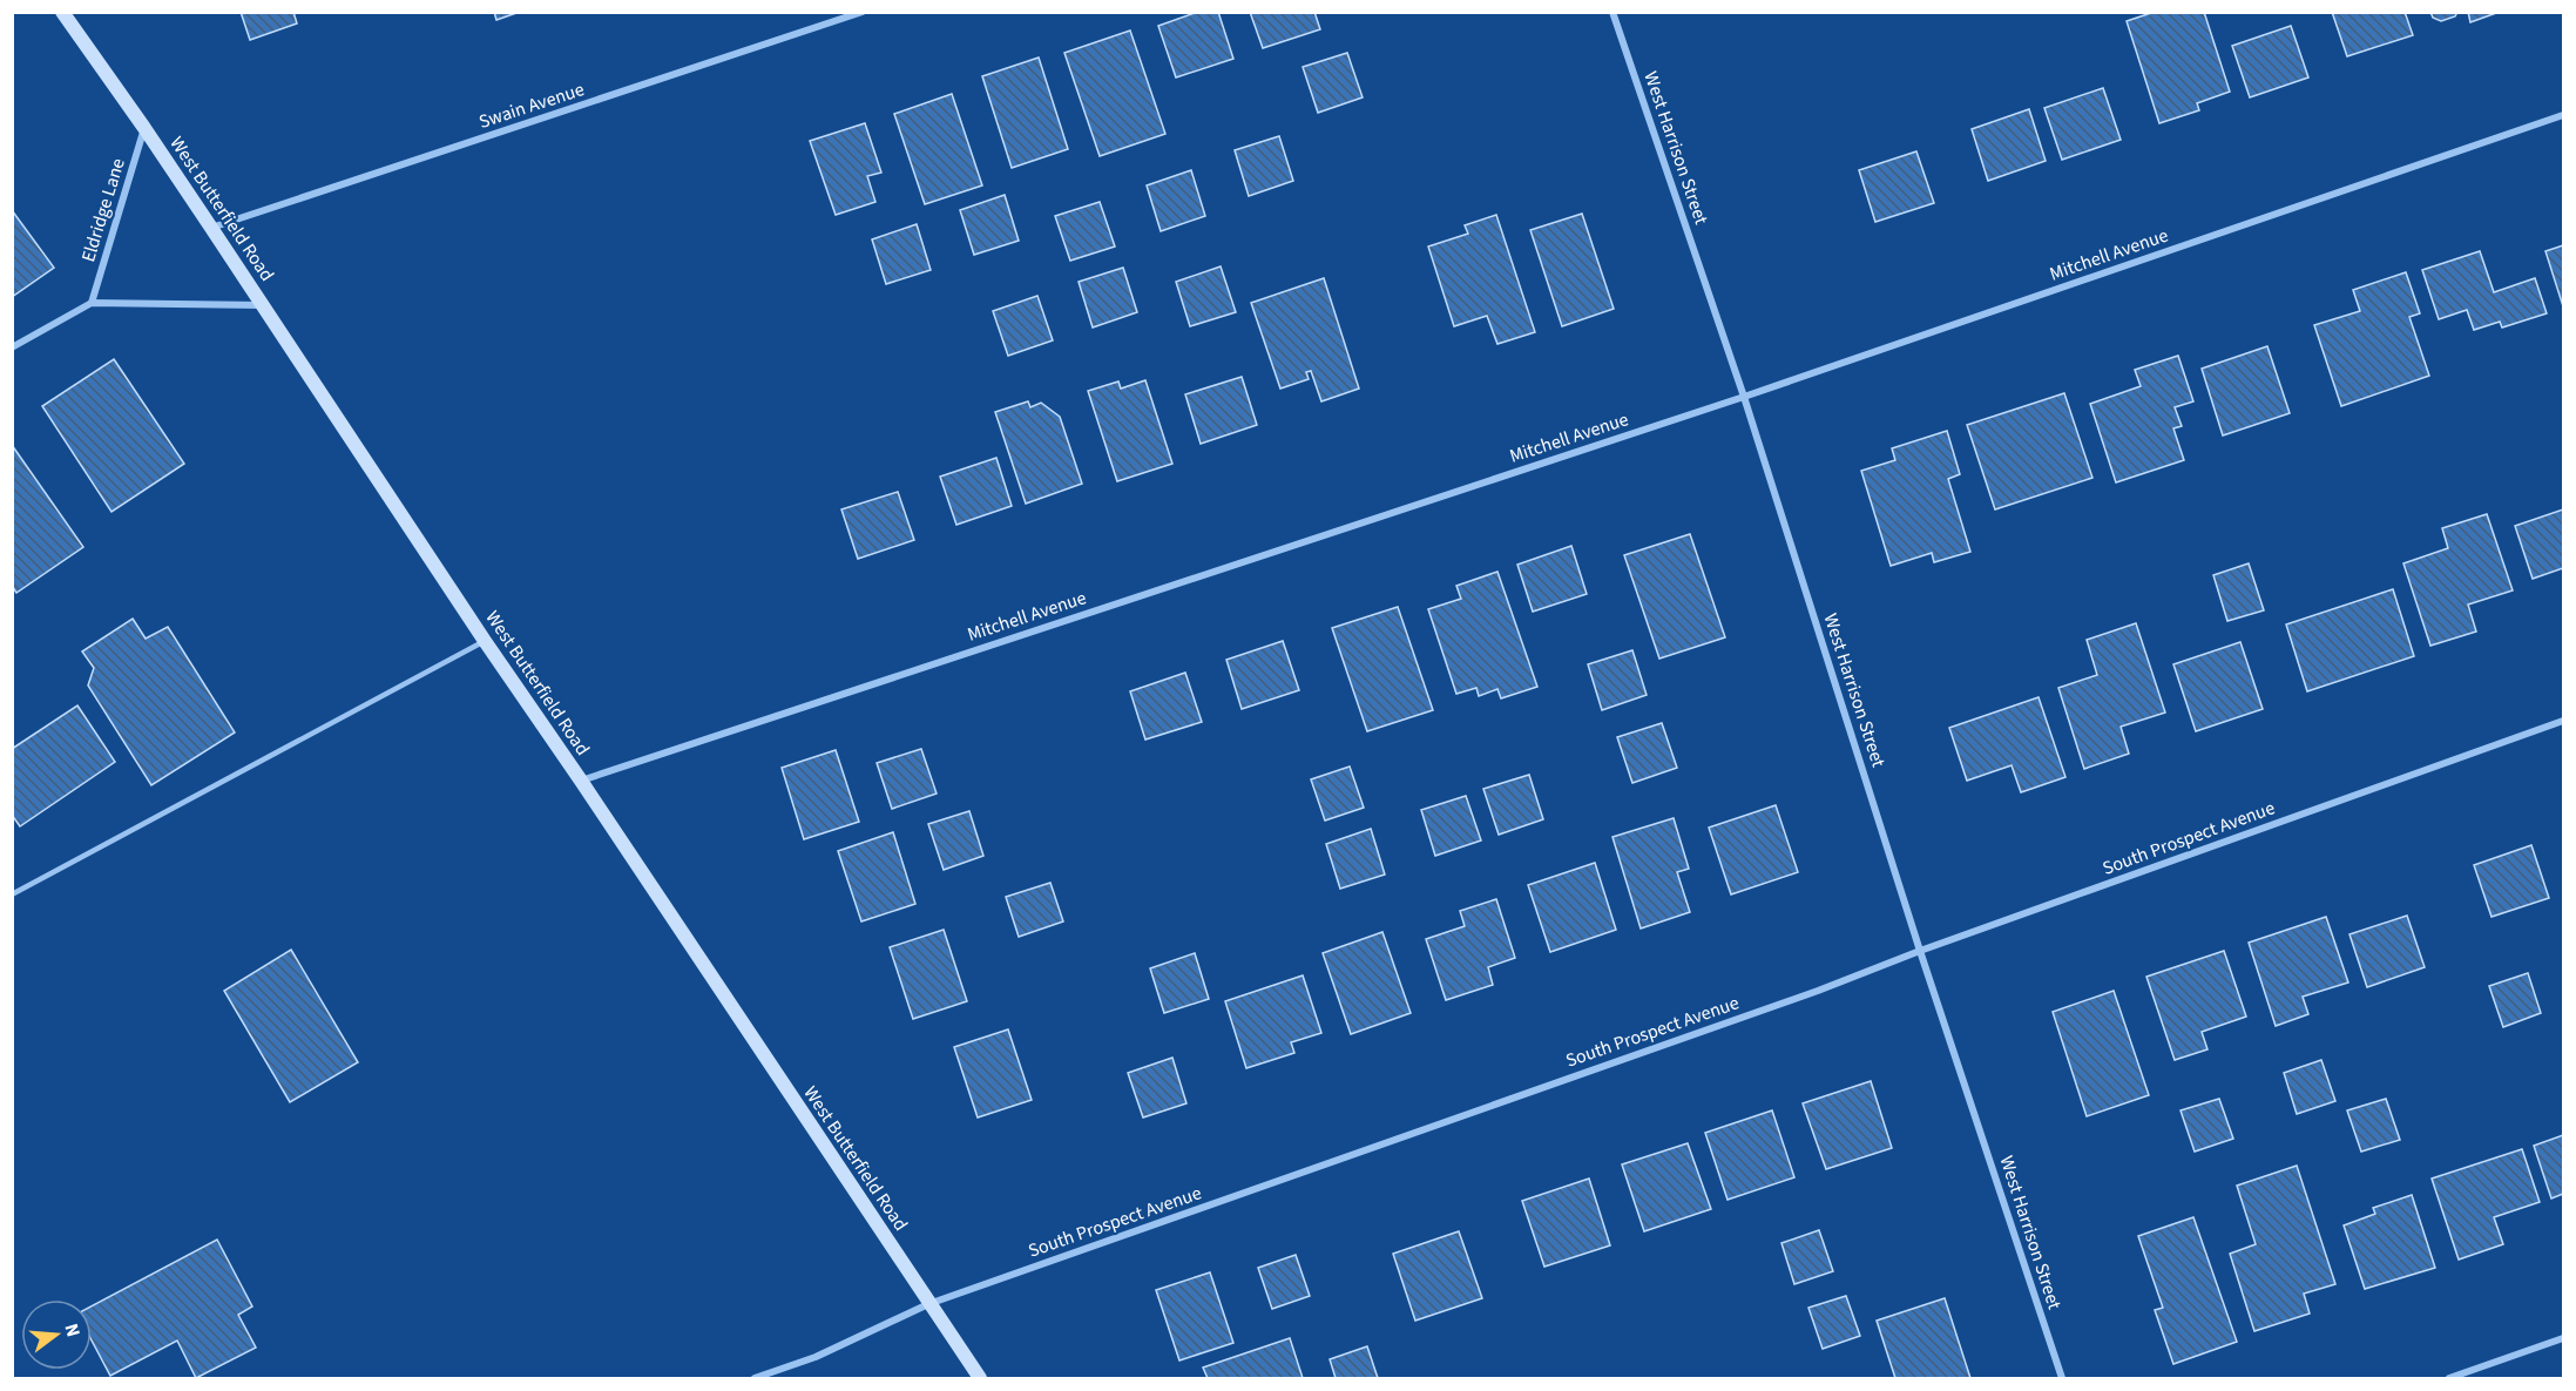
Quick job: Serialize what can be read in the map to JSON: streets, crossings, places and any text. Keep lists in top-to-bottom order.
{
  "streets": {
    "main road": ["West Butterfield Road"],
    "street": [
      "Swain Avenue",
      "West Harrison Street",
      "Eldridge Lane",
      "Mitchell Avenue",
      "South Prospect Avenue"
    ]
  },
  "crossings": [
    ["Swain Avenue", "West Butterfield Road"],
    ["West Harrison Street", "Mitchell Avenue"],
    ["West Harrison Street", "South Prospect Avenue"],
    ["West Butterfield Road", "Eldridge Lane"],
    ["West Butterfield Road", "Mitchell Avenue"],
    ["West Butterfield Road", "South Prospect Avenue"]
  ],
  "north": "right"
}
